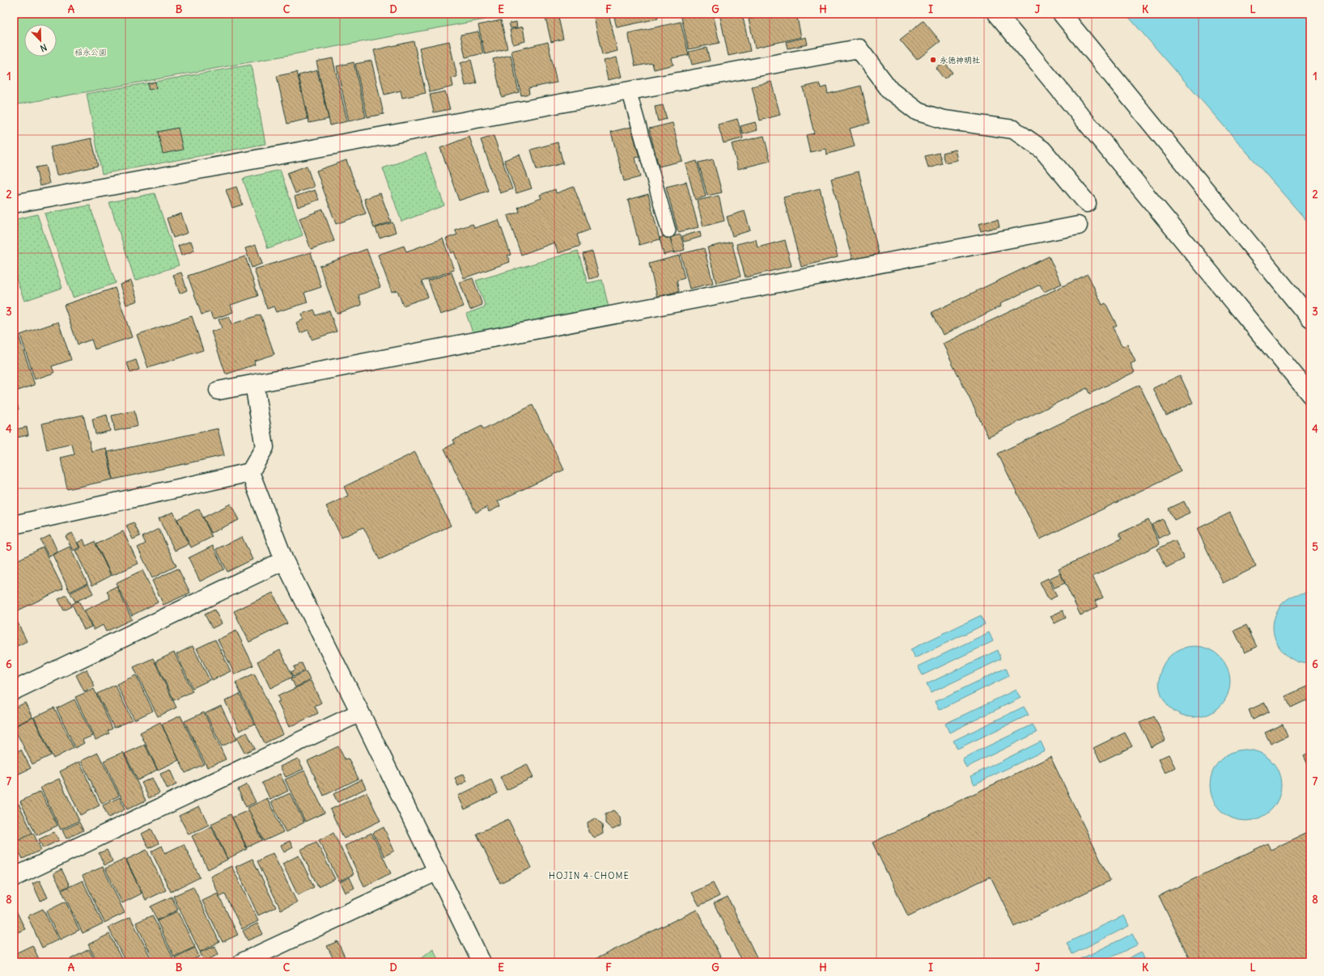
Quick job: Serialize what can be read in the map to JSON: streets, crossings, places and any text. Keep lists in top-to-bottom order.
{
  "districts": ["HOJIN 4-CHOME"],
  "parks": ["稲永公園"],
  "places": ["永徳神明社"],
  "north": "bottom right",
  "grid": {
    "columns": [
      "A",
      "B",
      "C",
      "D",
      "E",
      "F",
      "G",
      "H",
      "I",
      "J",
      "K",
      "L"
    ],
    "rows": [
      "1",
      "2",
      "3",
      "4",
      "5",
      "6",
      "7",
      "8"
    ]
  }
}
